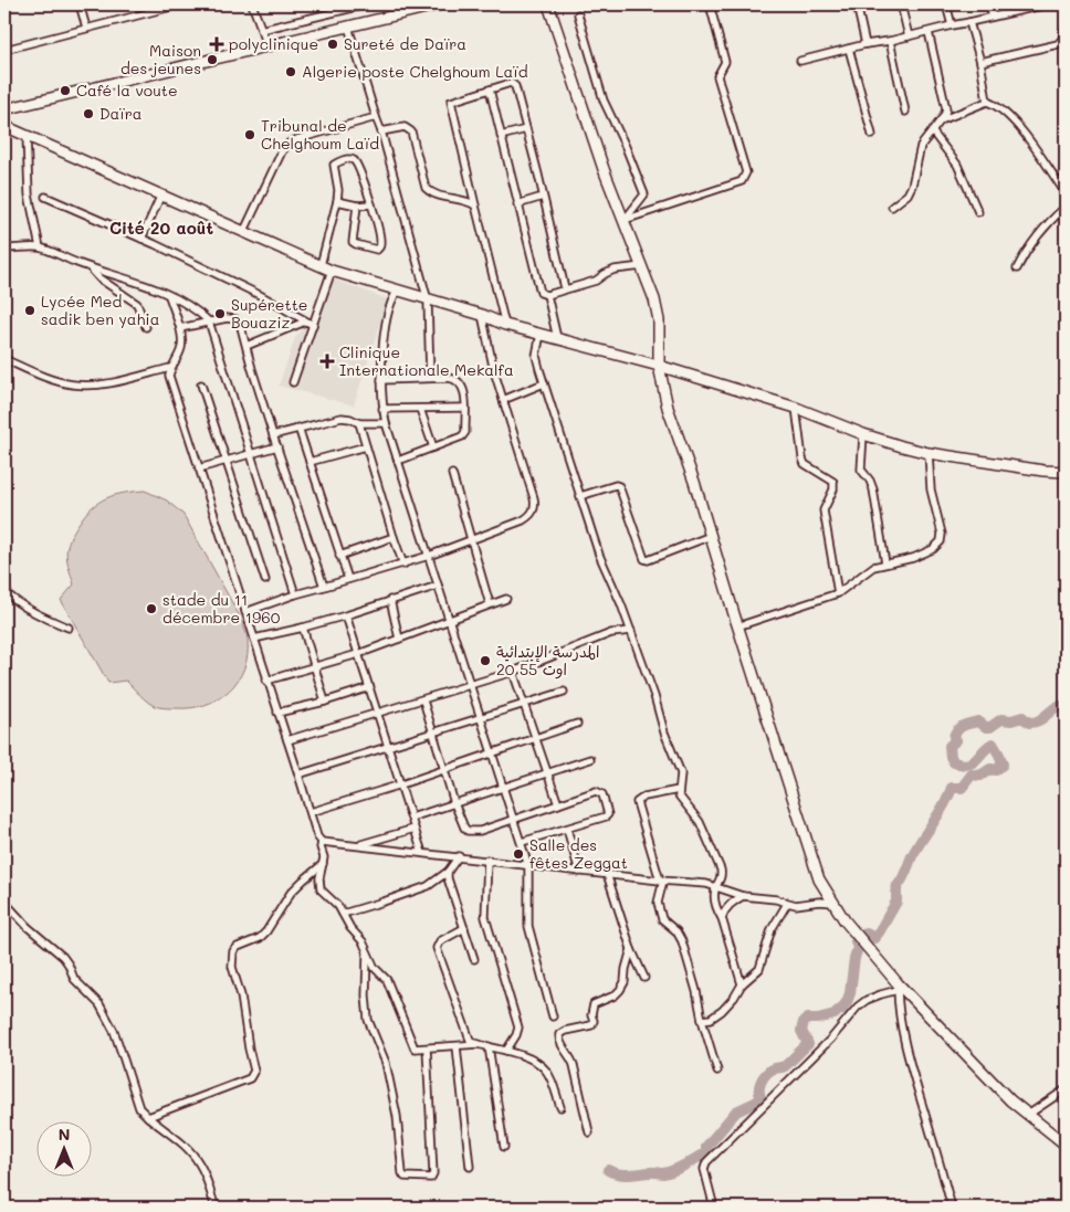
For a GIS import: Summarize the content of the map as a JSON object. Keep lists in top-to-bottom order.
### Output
{
  "districts": ["Cité 20 août"],
  "places": {
    "health": ["polyclinique", "Clinique Internationale Mekalfa"],
    "other": [
      "Sureté de Daïra",
      "Maison des jeunes",
      "Algerie poste Chelghoum Laïd",
      "Café la voute",
      "Daïra",
      "Tribunal de Chelghoum Laïd",
      "Lycée Med sadik ben yahia",
      "Supérette Bouaziz",
      "stade du 11 décembre 1960",
      "المدرسة الإبتدائية 20 اوت 55",
      "Salle des fêtes Zeggat"
    ]
  },
  "north": "top"
}
